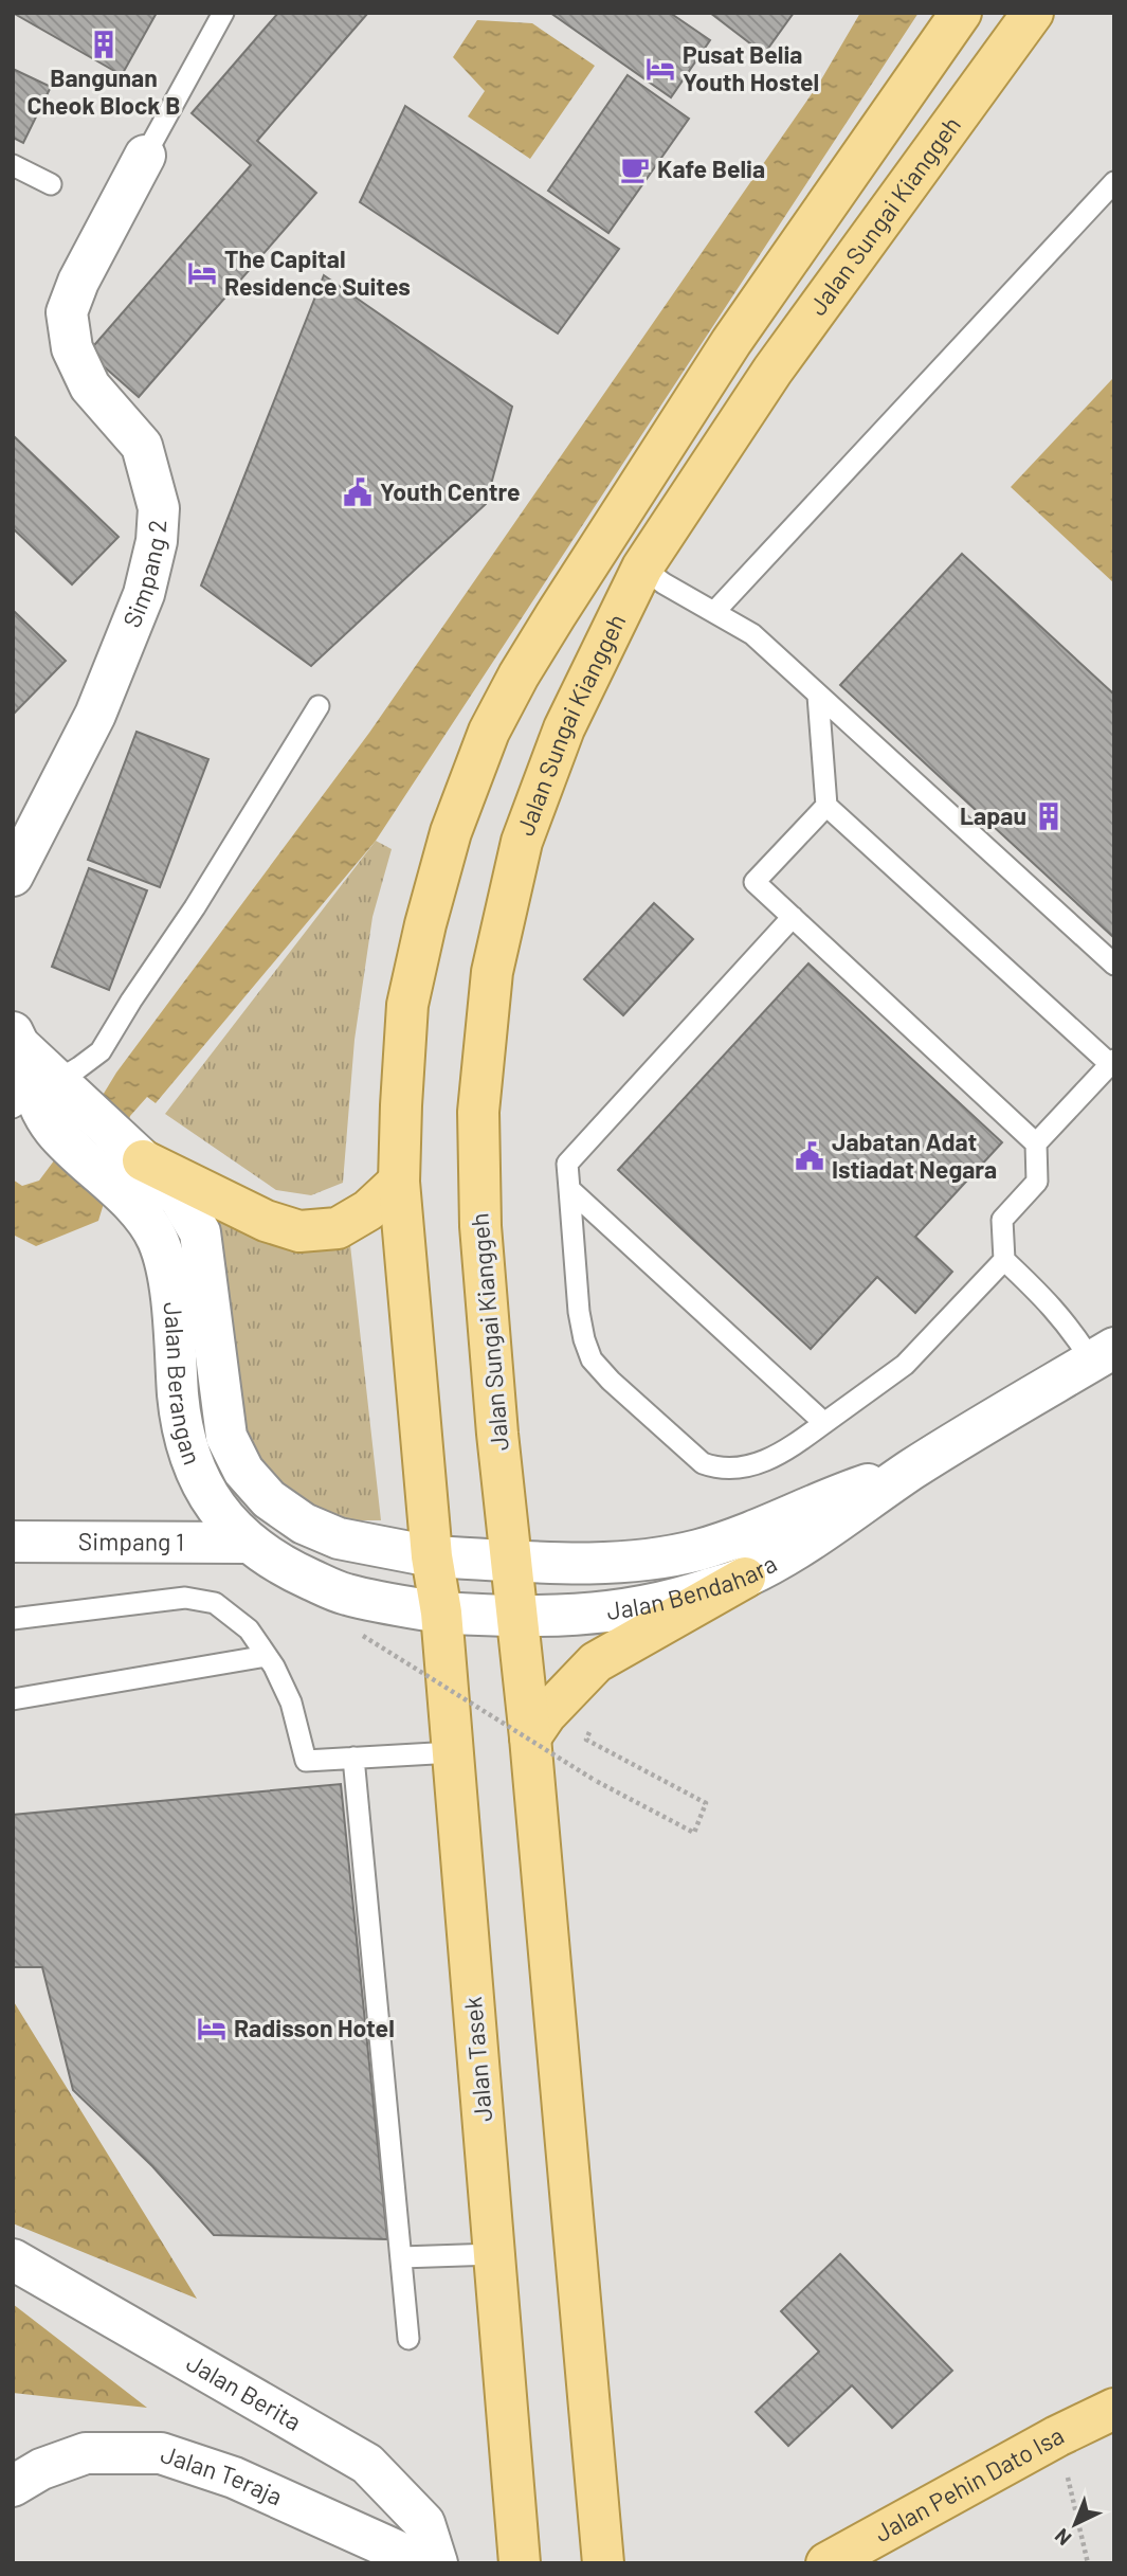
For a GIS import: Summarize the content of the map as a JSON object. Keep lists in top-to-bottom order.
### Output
{
  "streets": {
    "main road": ["Jalan Sungai Kianggeh", "Jalan Tasek", "Jalan Pehin Dato Isa"],
    "street": [
      "Simpang 2",
      "Jalan Berangan",
      "Simpang 1",
      "Jalan Bendahara",
      "Jalan Berita",
      "Jalan Teraja"
    ]
  },
  "crossings": [
    ["Jalan Sungai Kianggeh", "Jalan Bendahara"],
    ["Jalan Berangan", "Simpang 1"],
    ["Jalan Berangan", "Jalan Bendahara"],
    ["Jalan Berangan", "Jalan Tasek"],
    ["Jalan Bendahara", "Jalan Tasek"]
  ],
  "places": {
    "building": ["Bangunan Cheok Block B", "Lapau"],
    "hotel": ["Pusat Belia Youth Hostel", "The Capital Residence Suites", "Radisson Hotel"],
    "cafe": ["Kafe Belia"],
    "public building": ["Youth Centre", "Jabatan Adat Istiadat Negara"]
  },
  "north": "bottom left"
}
